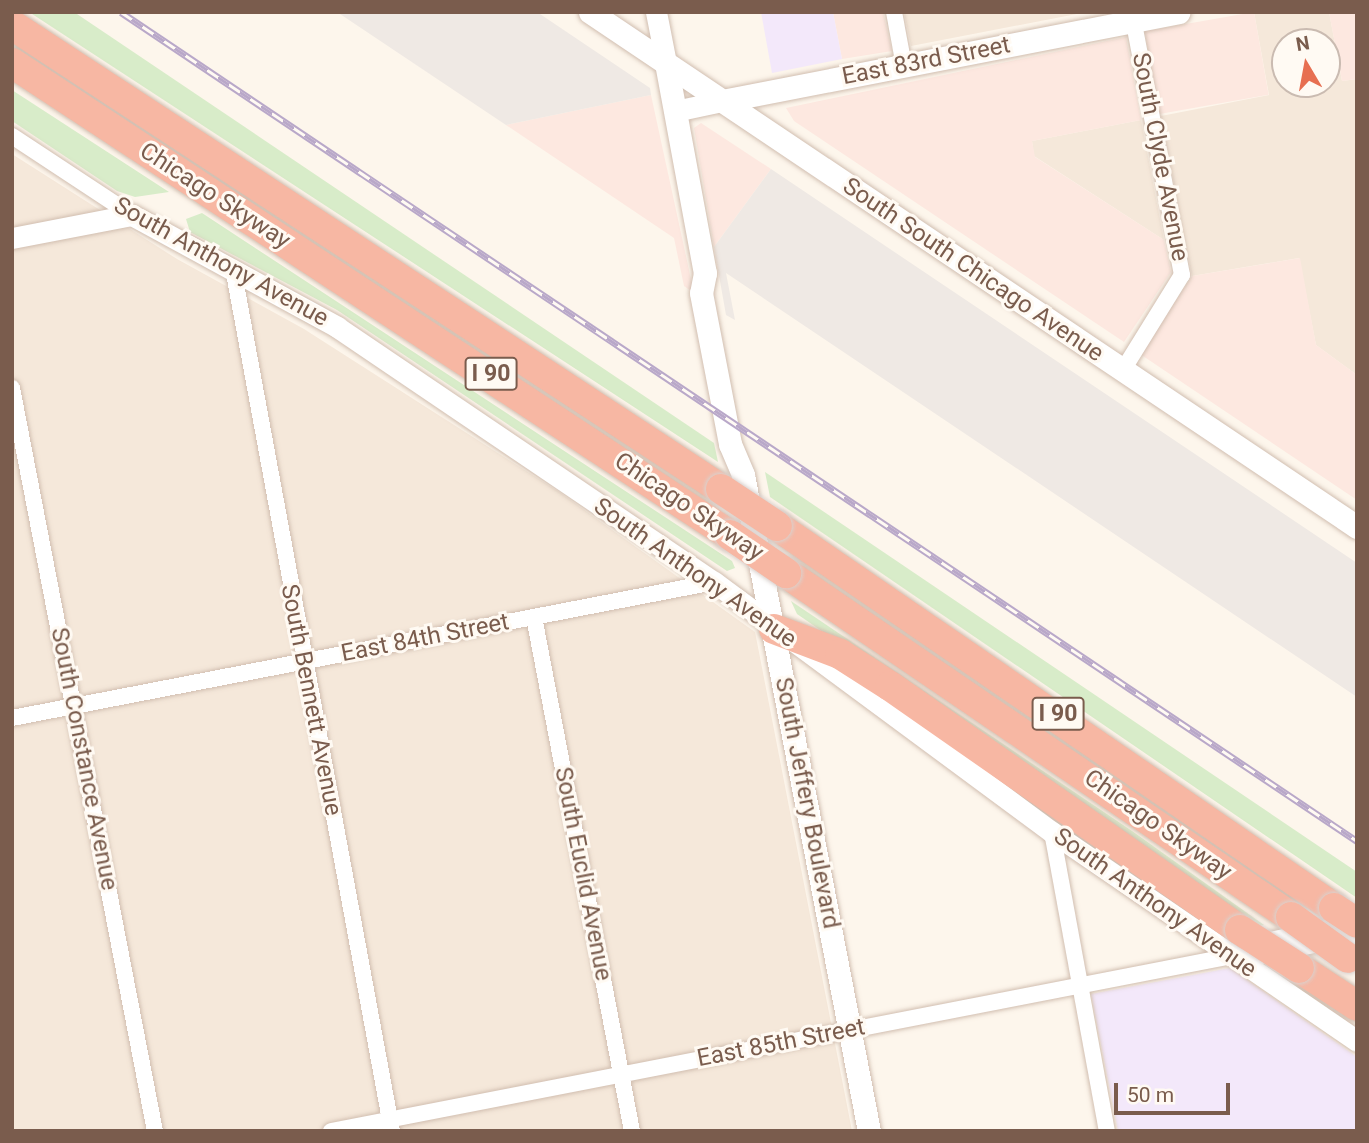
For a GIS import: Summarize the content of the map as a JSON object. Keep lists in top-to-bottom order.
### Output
{
  "streets": {
    "highway": ["Chicago Skyway", "I 90"],
    "main road": ["East 83rd Street", "South South Chicago Avenue", "South Jeffery Boulevard"],
    "street": [
      "South Clyde Avenue",
      "South Anthony Avenue",
      "East 84th Street",
      "South Bennett Avenue",
      "South Constance Avenue",
      "South Euclid Avenue",
      "East 85th Street"
    ]
  },
  "crossings": [
    ["East 83rd Street", "South Clyde Avenue"],
    ["East 83rd Street", "South South Chicago Avenue"],
    ["East 83rd Street", "South Jeffery Boulevard"],
    ["South Clyde Avenue", "South South Chicago Avenue"],
    ["Chicago Skyway", "South Jeffery Boulevard"],
    ["Chicago Skyway", "East 85th Street"],
    ["South Anthony Avenue", "East 84th Street"],
    ["South Anthony Avenue", "South Bennett Avenue"],
    ["South Anthony Avenue", "South Jeffery Boulevard"],
    ["South Anthony Avenue", "East 85th Street"],
    ["South South Chicago Avenue", "South Jeffery Boulevard"],
    ["East 84th Street", "South Bennett Avenue"],
    ["East 84th Street", "South Constance Avenue"],
    ["East 84th Street", "South Euclid Avenue"],
    ["South Bennett Avenue", "East 85th Street"],
    ["South Jeffery Boulevard", "East 85th Street"],
    ["South Euclid Avenue", "East 85th Street"]
  ],
  "scale_bar": "50 m",
  "north": "top"
}
